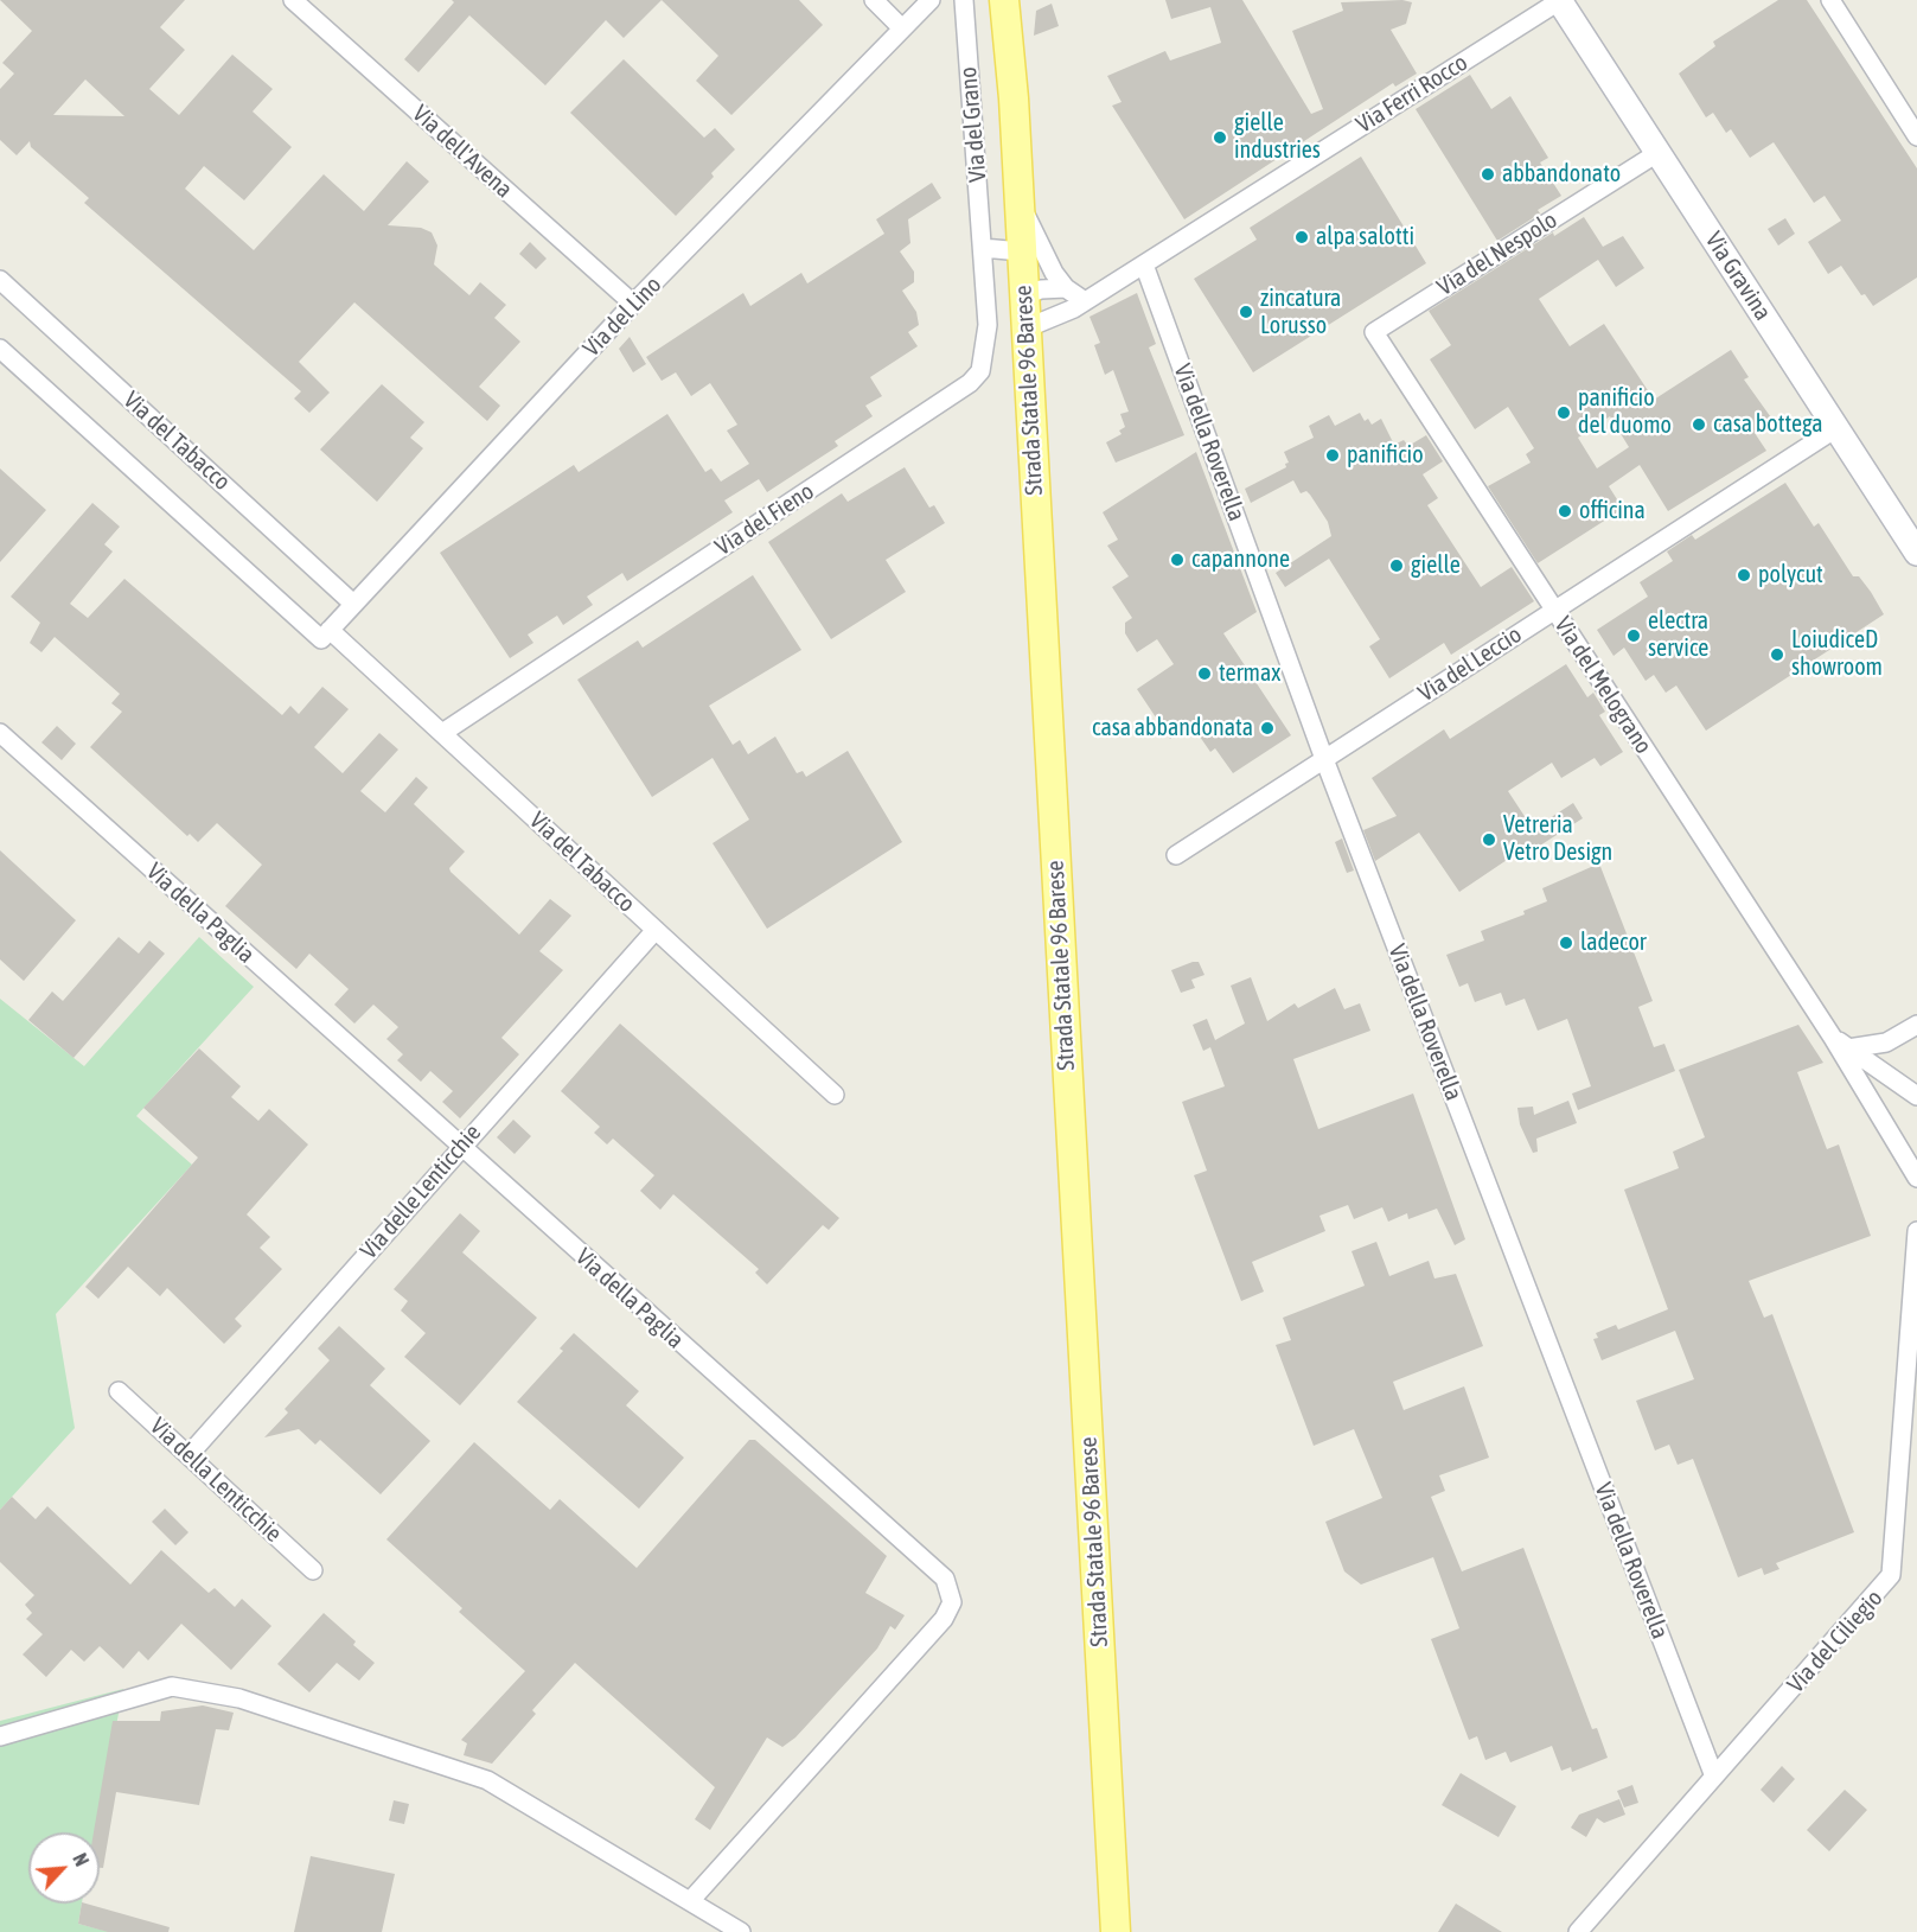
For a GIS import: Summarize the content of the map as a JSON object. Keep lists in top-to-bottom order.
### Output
{
  "streets": {
    "main road": ["Via Gravina", "Strada Statale 96 Barese"],
    "street": [
      "Via Ferri Rocco",
      "Via del Grano",
      "Via dell'Avena",
      "Via del Nespolo",
      "Via del Lino",
      "Via del Tabacco",
      "Via della Roverella",
      "Via del Fieno",
      "Via del Leccio",
      "Via del Melograno",
      "Via della Paglia",
      "Via delle Lenticchie",
      "Via della Lenticchie",
      "Via del Ciliegio"
    ]
  },
  "crossings": [
    ["Via Ferri Rocco", "Via Gravina"],
    ["Via Ferri Rocco", "Strada Statale 96 Barese"],
    ["Via Ferri Rocco", "Via della Roverella"],
    ["Via del Grano", "Via del Fieno"],
    ["Via dell'Avena", "Via del Lino"],
    ["Via del Nespolo", "Via Gravina"],
    ["Via del Nespolo", "Via del Melograno"],
    ["Via Gravina", "Via del Leccio"],
    ["Via del Lino", "Via del Tabacco"],
    ["Via del Tabacco", "Via del Fieno"],
    ["Via del Tabacco", "Via delle Lenticchie"],
    ["Via della Roverella", "Via del Leccio"],
    ["Via della Roverella", "Via del Ciliegio"],
    ["Via del Leccio", "Via del Melograno"],
    ["Via della Paglia", "Via delle Lenticchie"],
    ["Via delle Lenticchie", "Via della Lenticchie"]
  ],
  "places": [
    "gielle industries",
    "abbandonato",
    "alpa salotti",
    "zincatura Lorusso",
    "panificio del duomo",
    "casa bottega",
    "panificio",
    "officina",
    "capannone",
    "gielle",
    "polycut",
    "electra service",
    "LoiudiceD showroom",
    "termax",
    "casa abbandonata",
    "Vetreria Vetro Design",
    "ladecor"
  ],
  "north": "top right"
}
